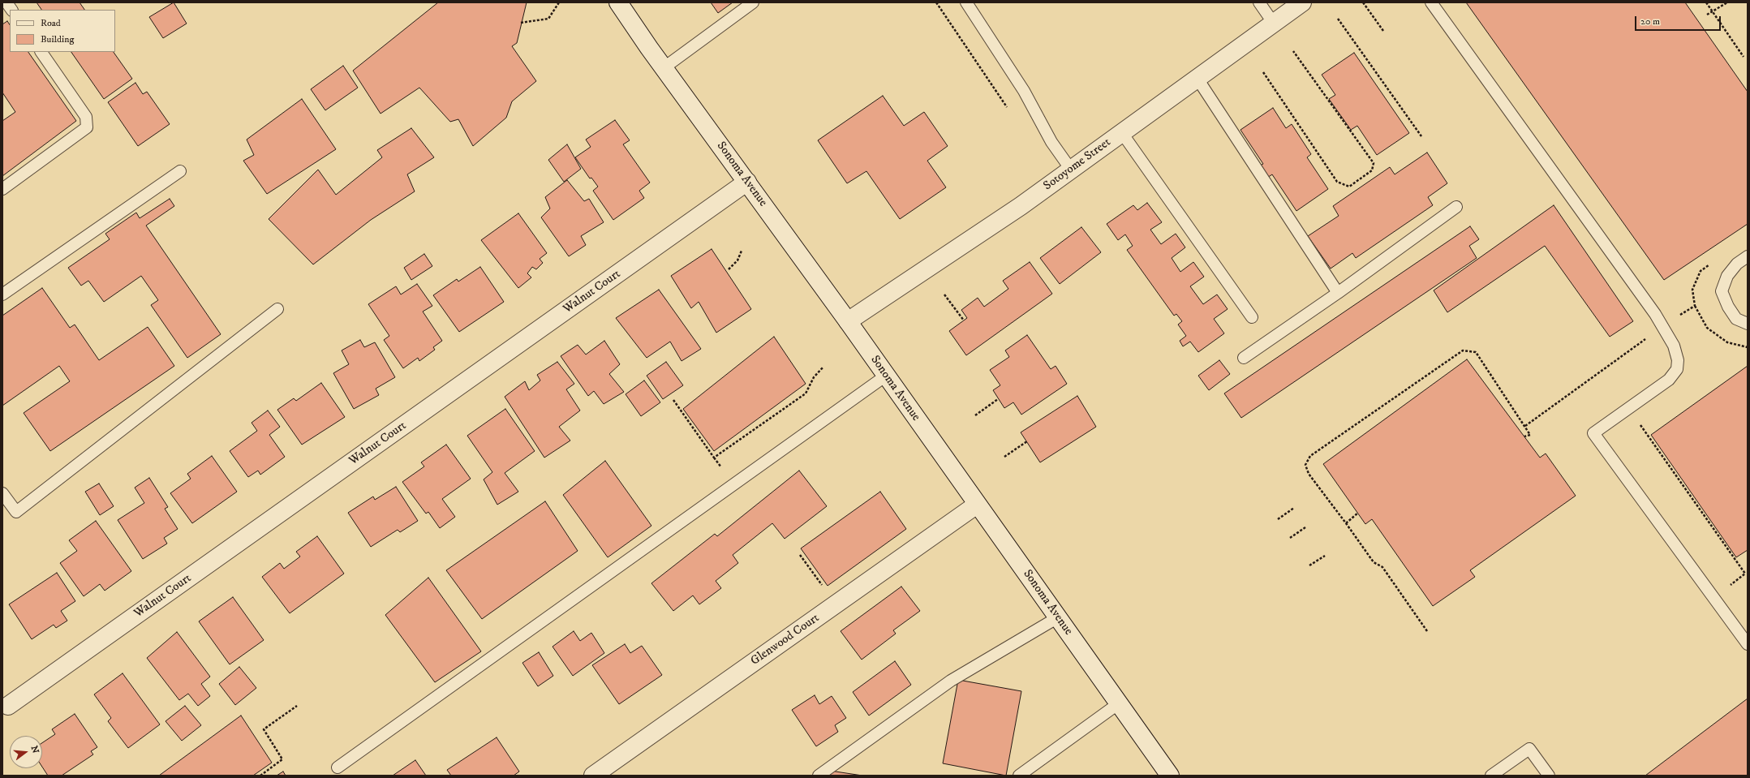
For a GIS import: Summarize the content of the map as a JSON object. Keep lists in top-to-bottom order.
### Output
{
  "streets": {
    "street": [
      "Sotoyome Street",
      "Sonoma Avenue",
      "Walnut Court",
      "Glenwood Court"
    ]
  },
  "crossings": [
    ["Sotoyome Street", "Sonoma Avenue"],
    ["Sonoma Avenue", "Walnut Court"],
    ["Sonoma Avenue", "Glenwood Court"]
  ],
  "legend": ["Road", "Building"],
  "scale_bar": "20 m",
  "north": "right"
}
